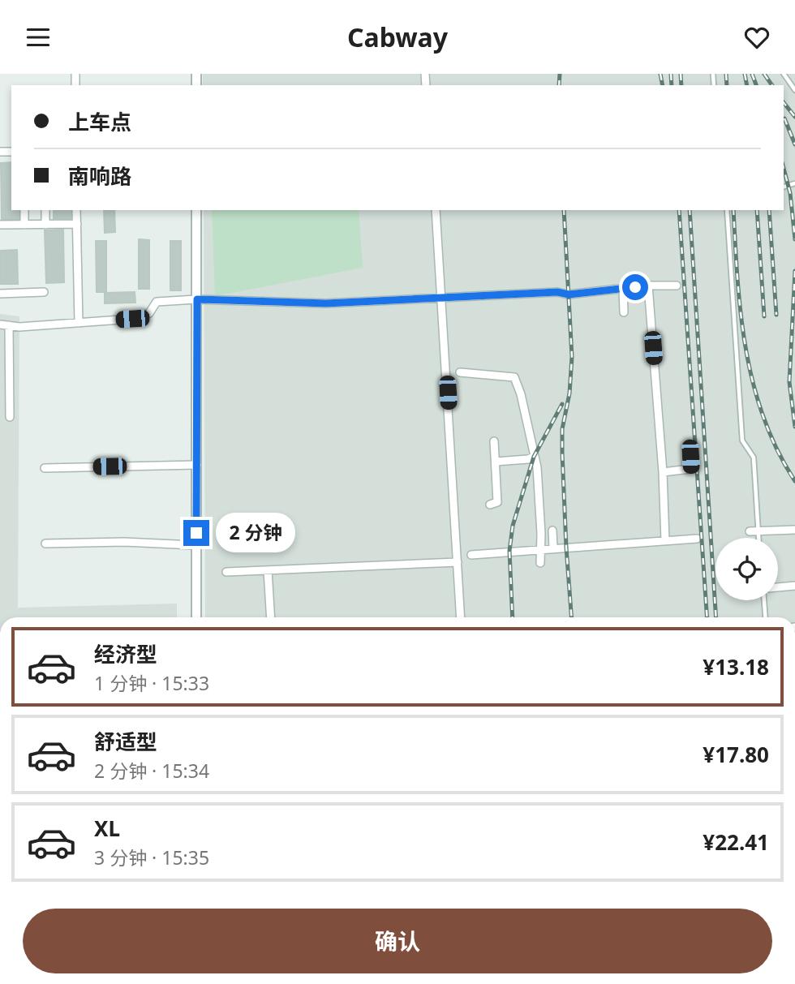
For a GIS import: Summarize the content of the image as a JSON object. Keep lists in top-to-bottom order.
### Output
{
  "page": {
    "header": "Cabway",
    "banner": ["上车点", "南响路"],
    "bubble": "2 分钟",
    "list": [
      {
        "name": "经济型",
        "note": "1 分钟 · 15:33",
        "value": "¥13.18"
      },
      {
        "name": "舒适型",
        "note": "2 分钟 · 15:34",
        "value": "¥17.80"
      },
      {
        "name": "XL",
        "note": "3 分钟 · 15:35",
        "value": "¥22.41"
      }
    ],
    "buttons": "确认"
  }
}
